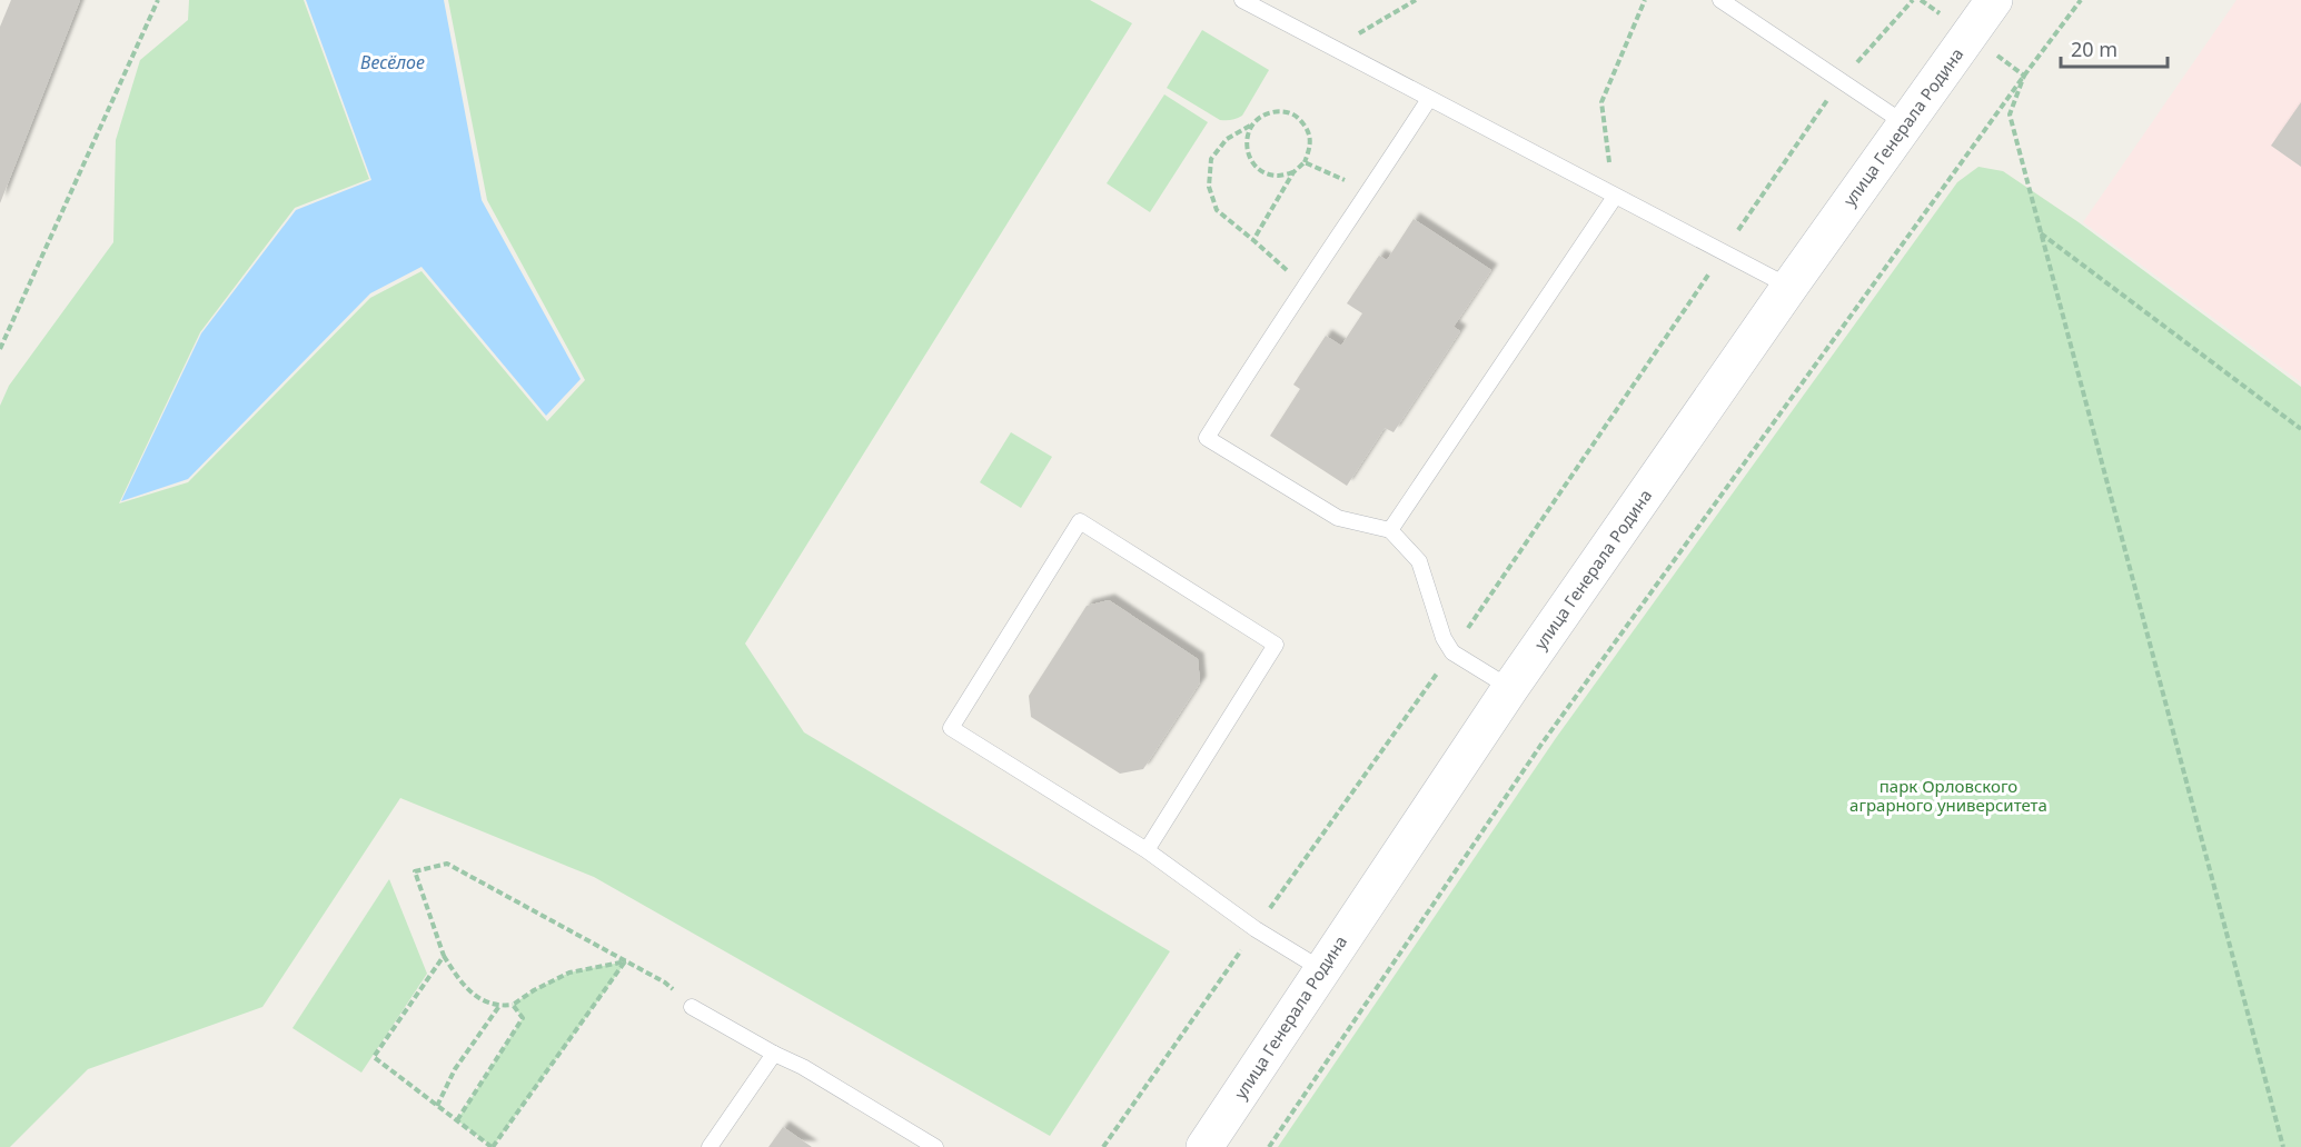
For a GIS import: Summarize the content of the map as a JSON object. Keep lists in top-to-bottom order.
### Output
{
  "streets": {
    "main road": ["улица Генерала Родина"]
  },
  "water": ["Весёлое"],
  "parks": ["парк Орловского аграрного университета"],
  "scale_bar": "20 m"
}
